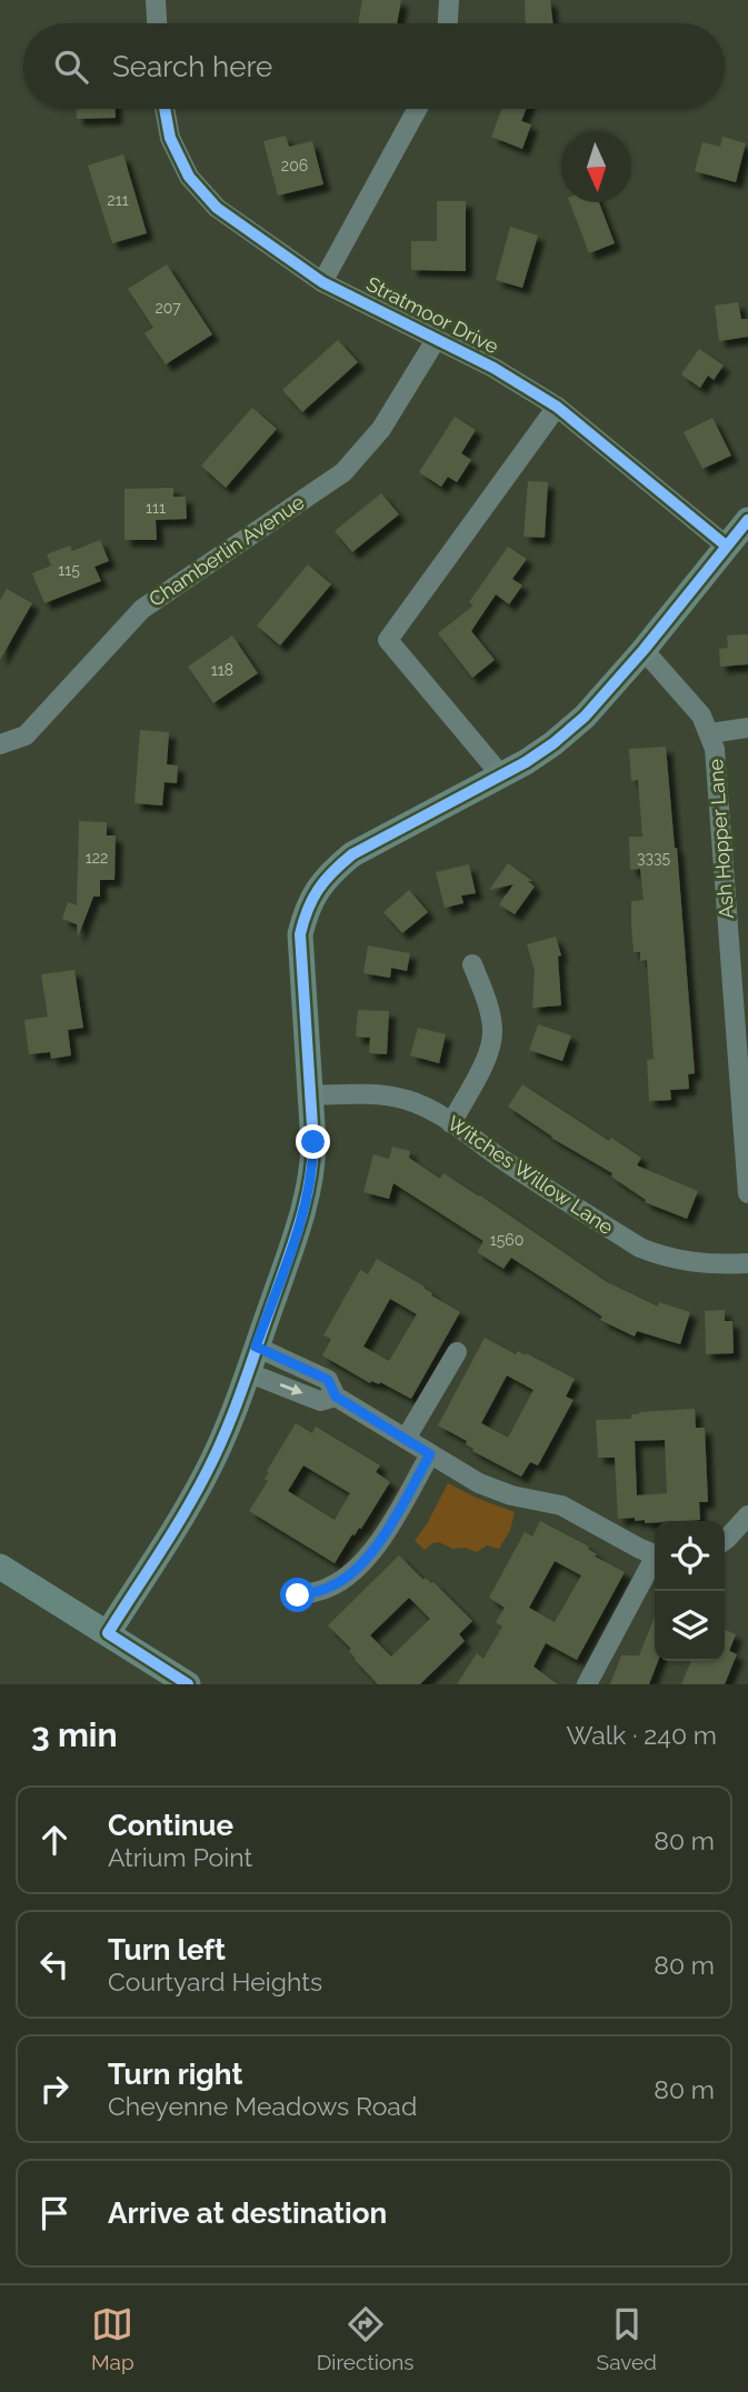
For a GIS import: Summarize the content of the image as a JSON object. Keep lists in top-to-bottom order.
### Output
{
  "streets": {
    "street": [
      "Stratmoor Drive",
      "Chamberlin Avenue",
      "Ash Hopper Lane",
      "Witches Willow Lane"
    ]
  },
  "crossings": [
    ["Stratmoor Drive", "Chamberlin Avenue"]
  ],
  "house_numbers": [
    "206",
    "211",
    "207",
    "111",
    "115",
    "118",
    "122",
    "3335",
    "1560"
  ],
  "north": "bottom",
  "page": {
    "search": "Search here",
    "heading": ["3 min", "Walk · 240 m"],
    "list": [
      ["Continue", "Atrium Point", "80 m"],
      ["Turn left", "Courtyard Heights", "80 m"],
      ["Turn right", "Cheyenne Meadows Road", "80 m"],
      "Arrive at destination"
    ],
    "nav": ["Map", "Directions", "Saved"]
  }
}
